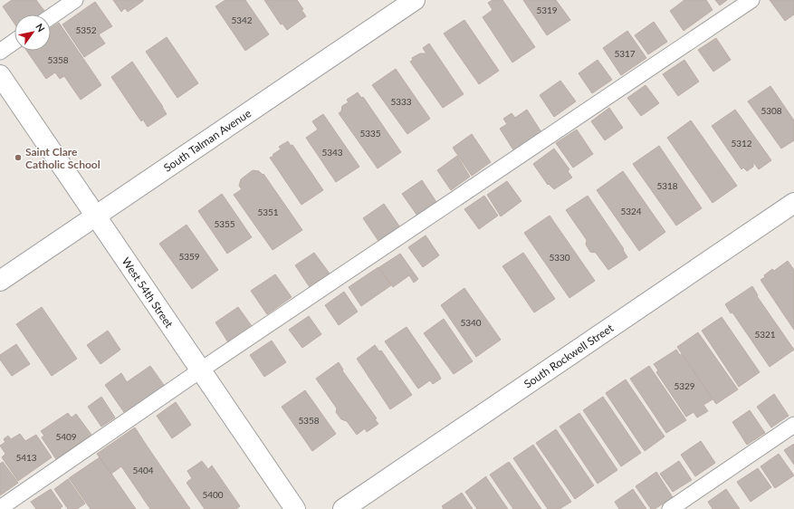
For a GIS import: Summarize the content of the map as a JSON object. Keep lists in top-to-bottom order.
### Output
{
  "streets": {
    "street": ["South Talman Avenue", "West 54th Street", "South Rockwell Street"]
  },
  "crossings": [
    ["South Talman Avenue", "West 54th Street"]
  ],
  "places": ["Saint Clare Catholic School"],
  "house_numbers": [
    "5319",
    "5342",
    "5352",
    "5317",
    "5358",
    "5333",
    "5308",
    "5335",
    "5312",
    "5343",
    "5318",
    "5324",
    "5351",
    "5355",
    "5359",
    "5330",
    "5340",
    "5321",
    "5329",
    "5358",
    "5409",
    "5413",
    "5404",
    "5400"
  ],
  "north": "top right"
}
